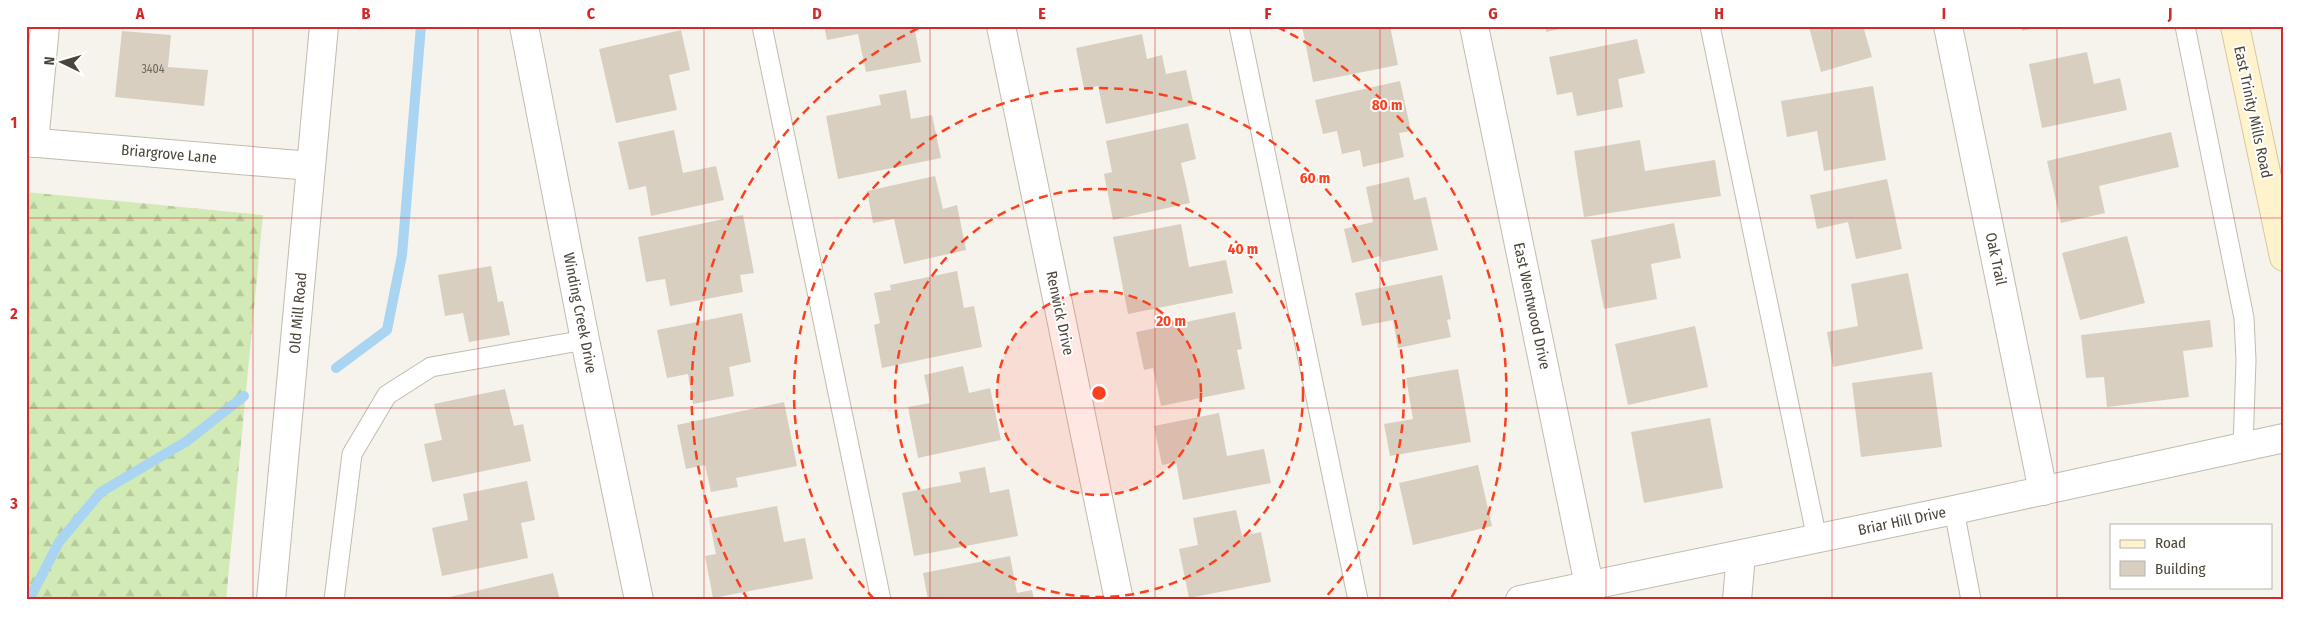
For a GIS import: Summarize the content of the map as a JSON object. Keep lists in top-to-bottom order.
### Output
{
  "streets": {
    "main road": ["East Trinity Mills Road"],
    "street": [
      "Briargrove Lane",
      "Oak Trail",
      "East Wentwood Drive",
      "Old Mill Road",
      "Winding Creek Drive",
      "Renwick Drive",
      "Briar Hill Drive"
    ]
  },
  "crossings": [
    ["Briargrove Lane", "Old Mill Road"],
    ["Oak Trail", "Briar Hill Drive"],
    ["East Wentwood Drive", "Briar Hill Drive"]
  ],
  "house_numbers": ["3404"],
  "legend": ["Road", "Building"],
  "north": "left",
  "grid": {
    "columns": [
      "A",
      "B",
      "C",
      "D",
      "E",
      "F",
      "G",
      "H",
      "I",
      "J"
    ],
    "rows": ["1", "2", "3"]
  },
  "rings": [
    "80 m",
    "60 m",
    "40 m",
    "20 m"
  ]
}
